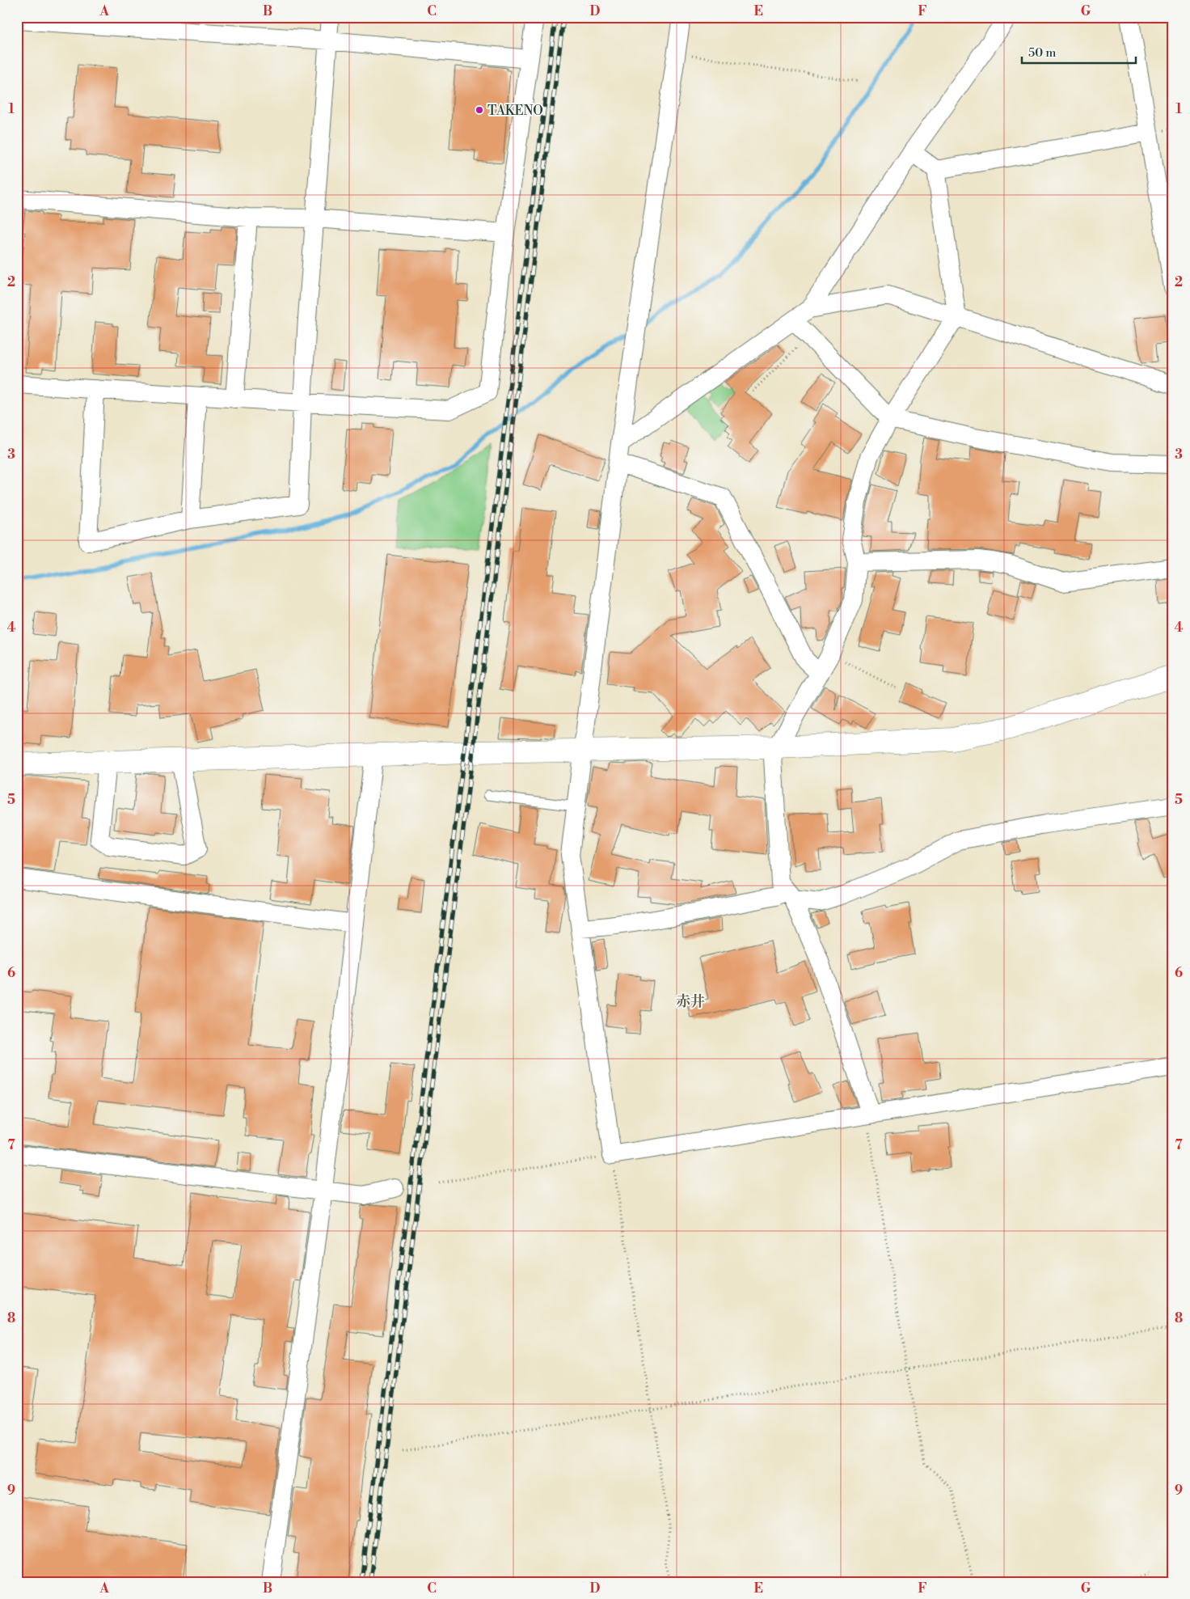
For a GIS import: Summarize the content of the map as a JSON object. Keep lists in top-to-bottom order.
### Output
{
  "districts": ["赤井"],
  "places": ["TAKENO"],
  "scale_bar": "50 m",
  "grid": {
    "columns": [
      "A",
      "B",
      "C",
      "D",
      "E",
      "F",
      "G"
    ],
    "rows": [
      "1",
      "2",
      "3",
      "4",
      "5",
      "6",
      "7",
      "8",
      "9"
    ]
  }
}
